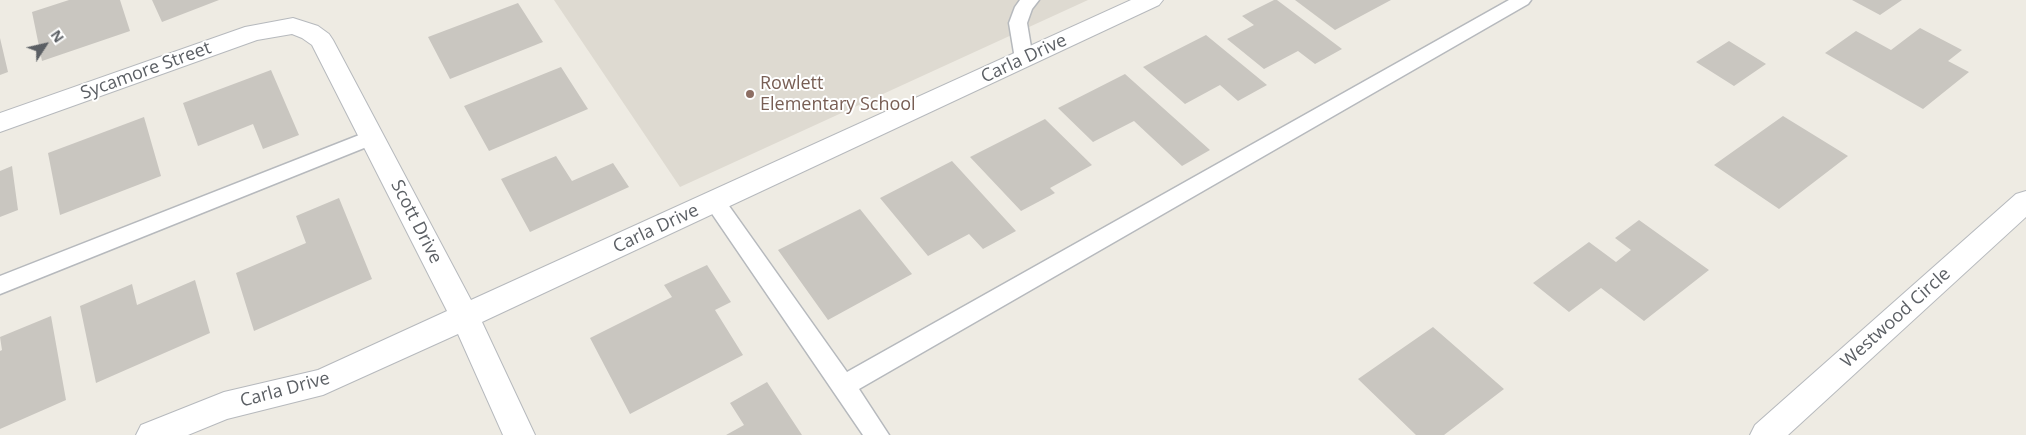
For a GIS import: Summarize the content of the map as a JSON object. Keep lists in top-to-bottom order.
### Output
{
  "streets": {
    "street": [
      "Carla Drive",
      "Sycamore Street",
      "Scott Drive",
      "Westwood Circle"
    ]
  },
  "crossings": [
    ["Carla Drive", "Scott Drive"],
    ["Sycamore Street", "Scott Drive"]
  ],
  "places": ["Rowlett Elementary School"],
  "north": "top right"
}
